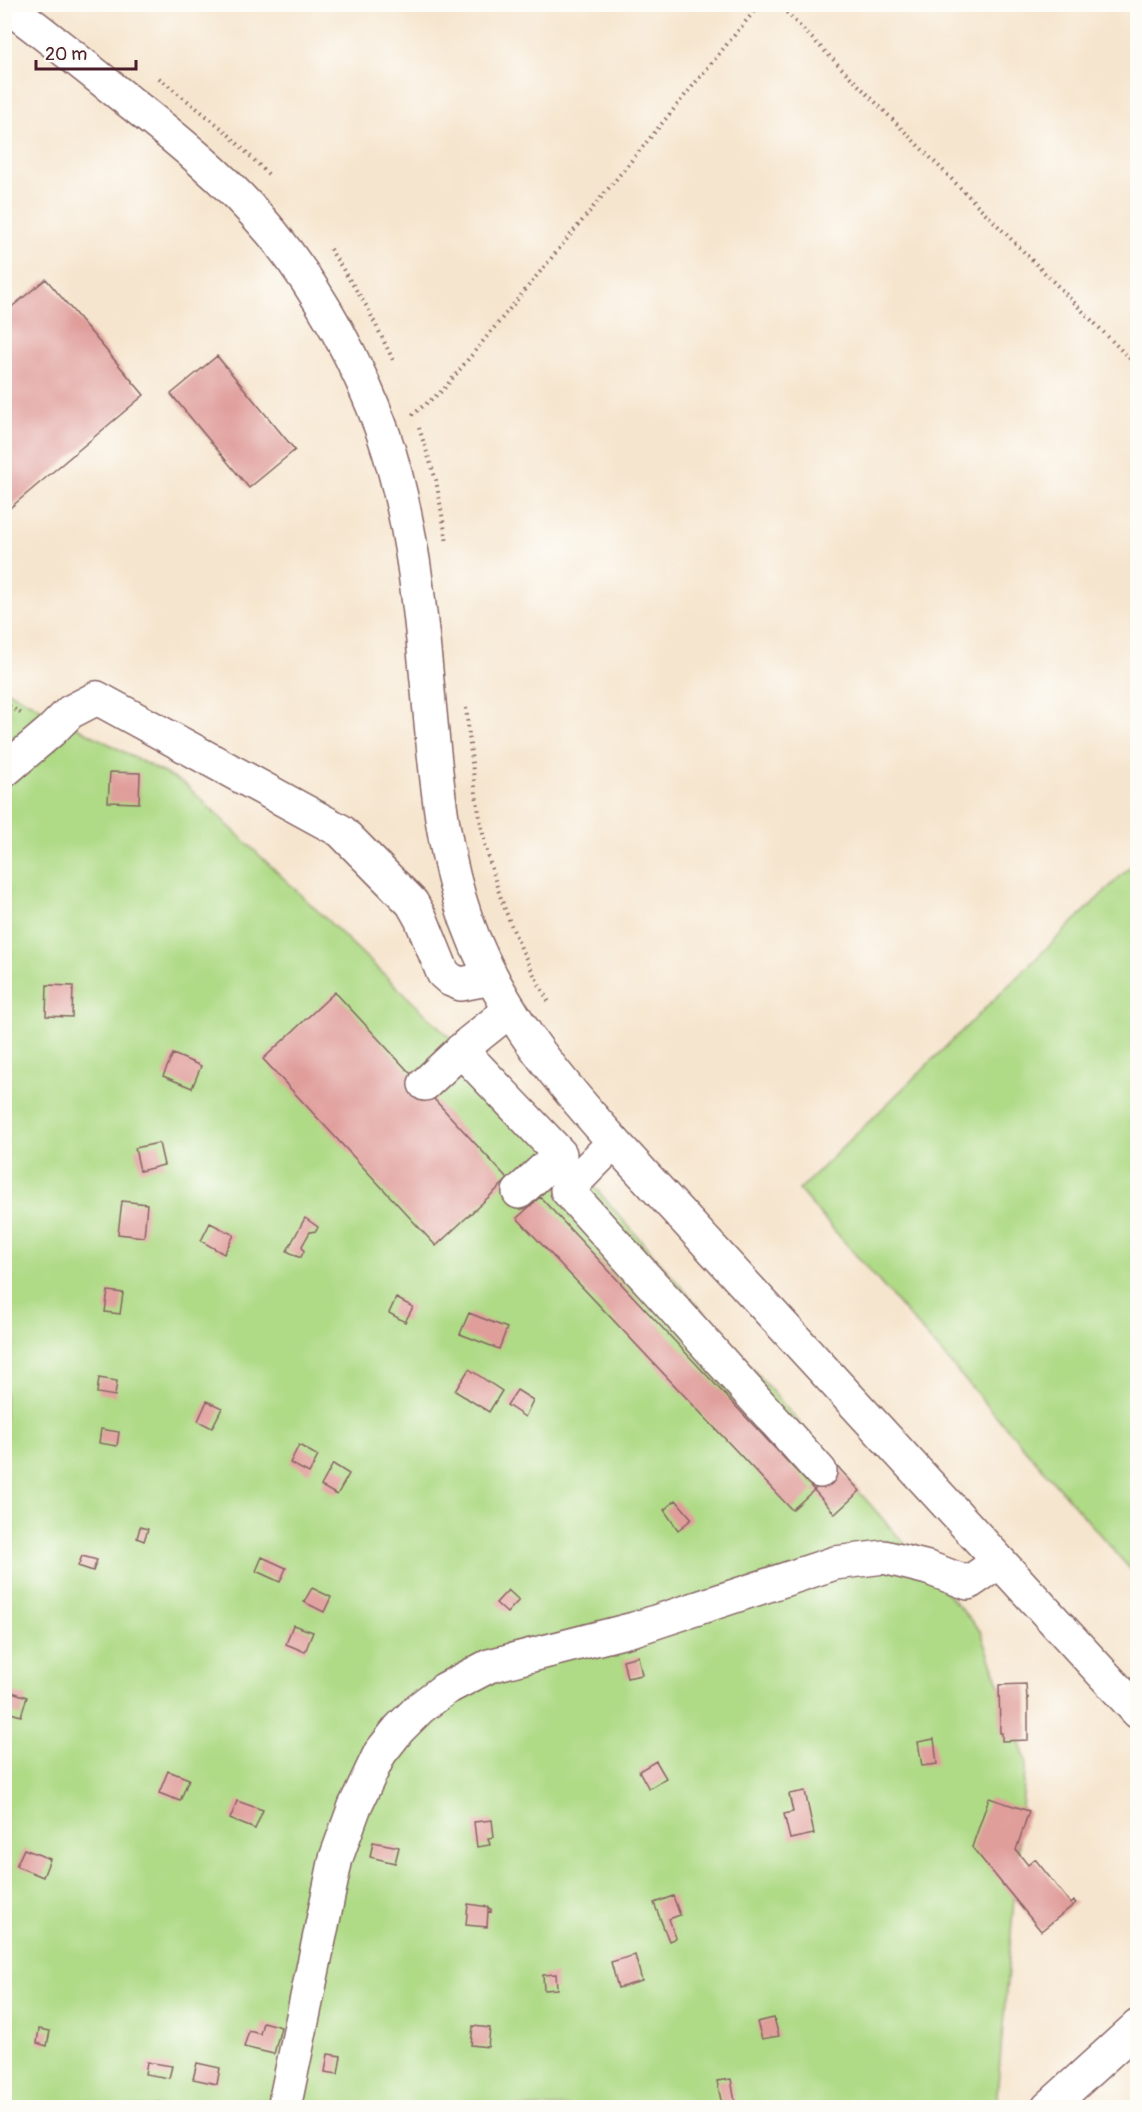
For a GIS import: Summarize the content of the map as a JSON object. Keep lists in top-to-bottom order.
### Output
{
  "scale_bar": "20 m"
}
